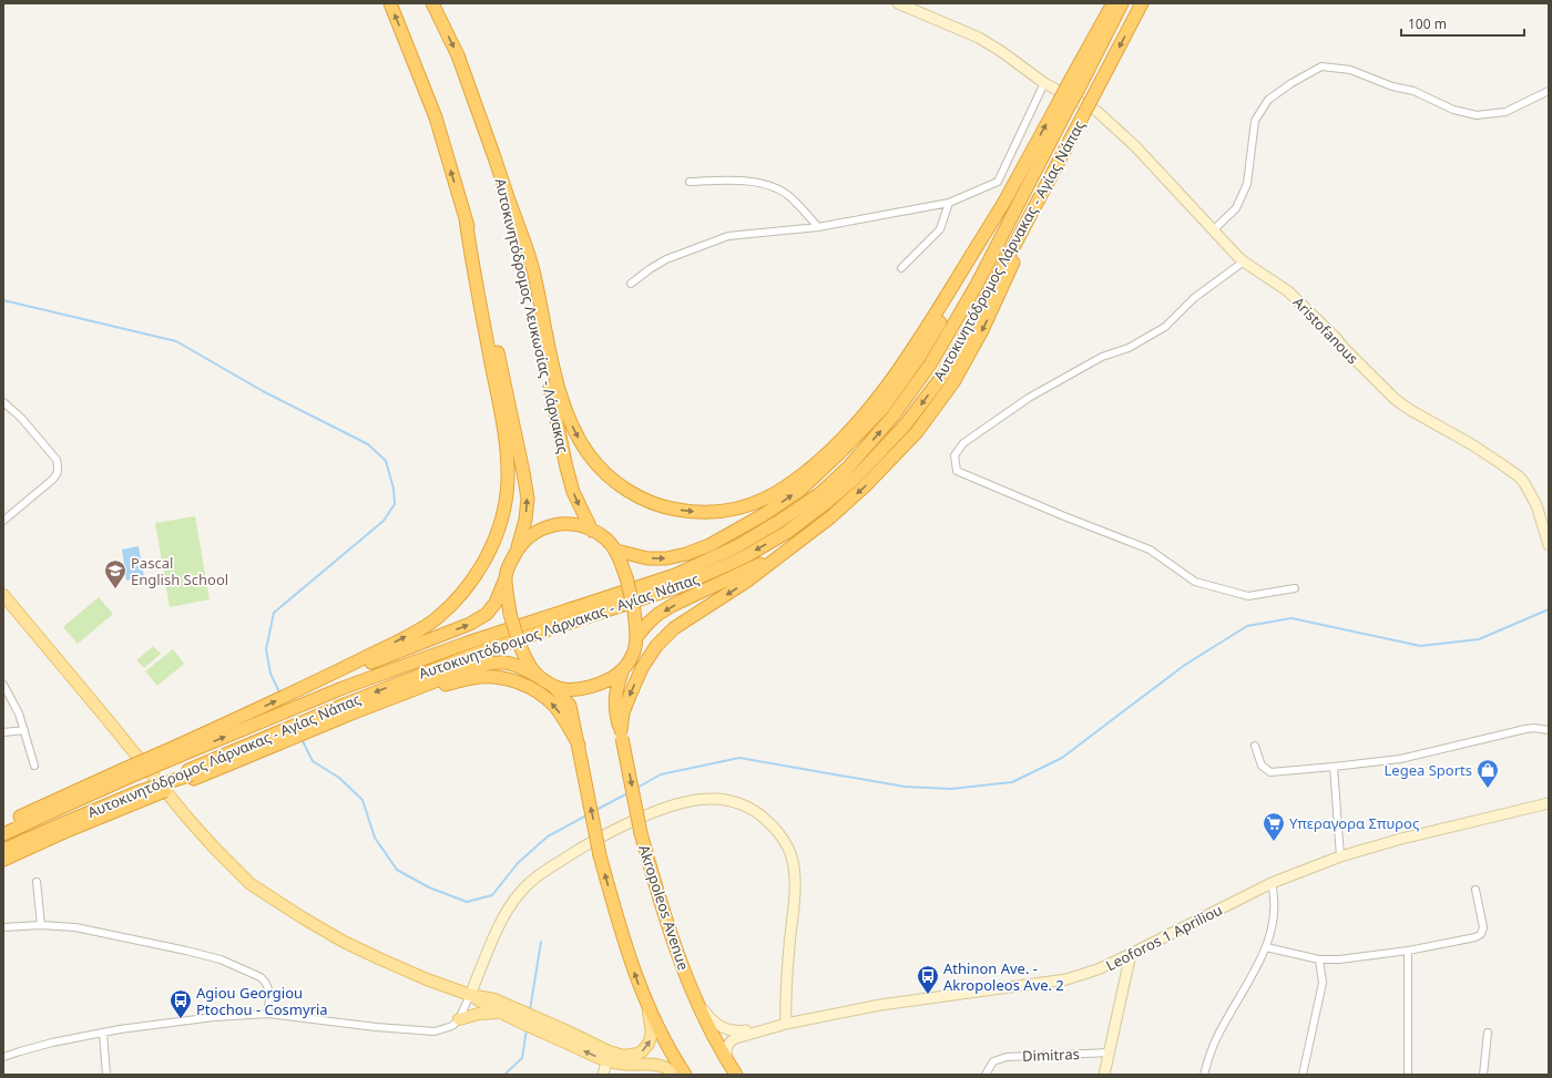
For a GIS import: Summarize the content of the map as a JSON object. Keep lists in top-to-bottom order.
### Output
{
  "streets": {
    "highway": ["Αυτοκινητόδρομος Λάρνακας - Αγίας Νάπας", "Αυτοκινητόδρομος Λευκωσίας - Λάρνακας", "Akropoleos Avenue"],
    "main road": ["Aristofanous", "Leoforos 1 Apriliou"],
    "street": ["Dimitras"]
  },
  "crossings": [
    ["Αυτοκινητόδρομος Λευκωσίας - Λάρνακας", "Akropoleos Avenue"],
    ["Akropoleos Avenue", "Leoforos 1 Apriliou"]
  ],
  "places": {
    "school or university": ["Pascal English School"],
    "shop": ["Legea Sports"],
    "supermarket": ["Υπεραγορα Σπυρος"],
    "bus stop": ["Athinon Ave. - Akropoleos Ave. 2", "Agiou Georgiou Ptochou - Cosmyria"]
  },
  "scale_bar": "100 m"
}
